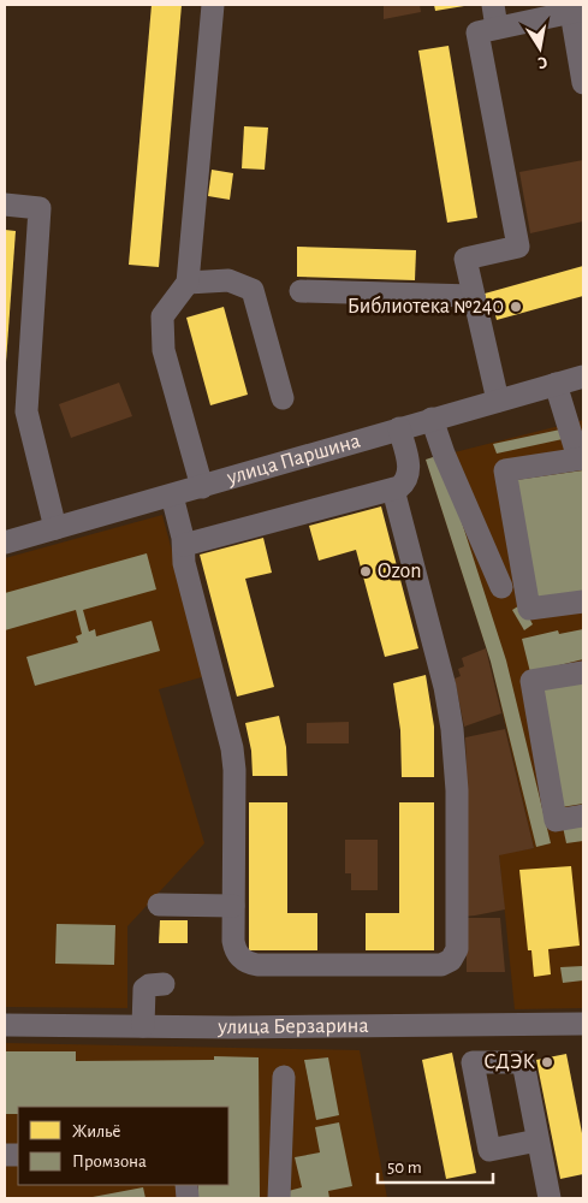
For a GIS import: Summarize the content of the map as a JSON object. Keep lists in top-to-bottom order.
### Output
{
  "streets": {
    "street": ["улица Паршина", "улица Берзарина"]
  },
  "places": ["Библиотека №240", "Ozon", "СДЭК"],
  "legend": ["Жильё", "Промзона"],
  "scale_bar": "50 m",
  "north": "bottom"
}
